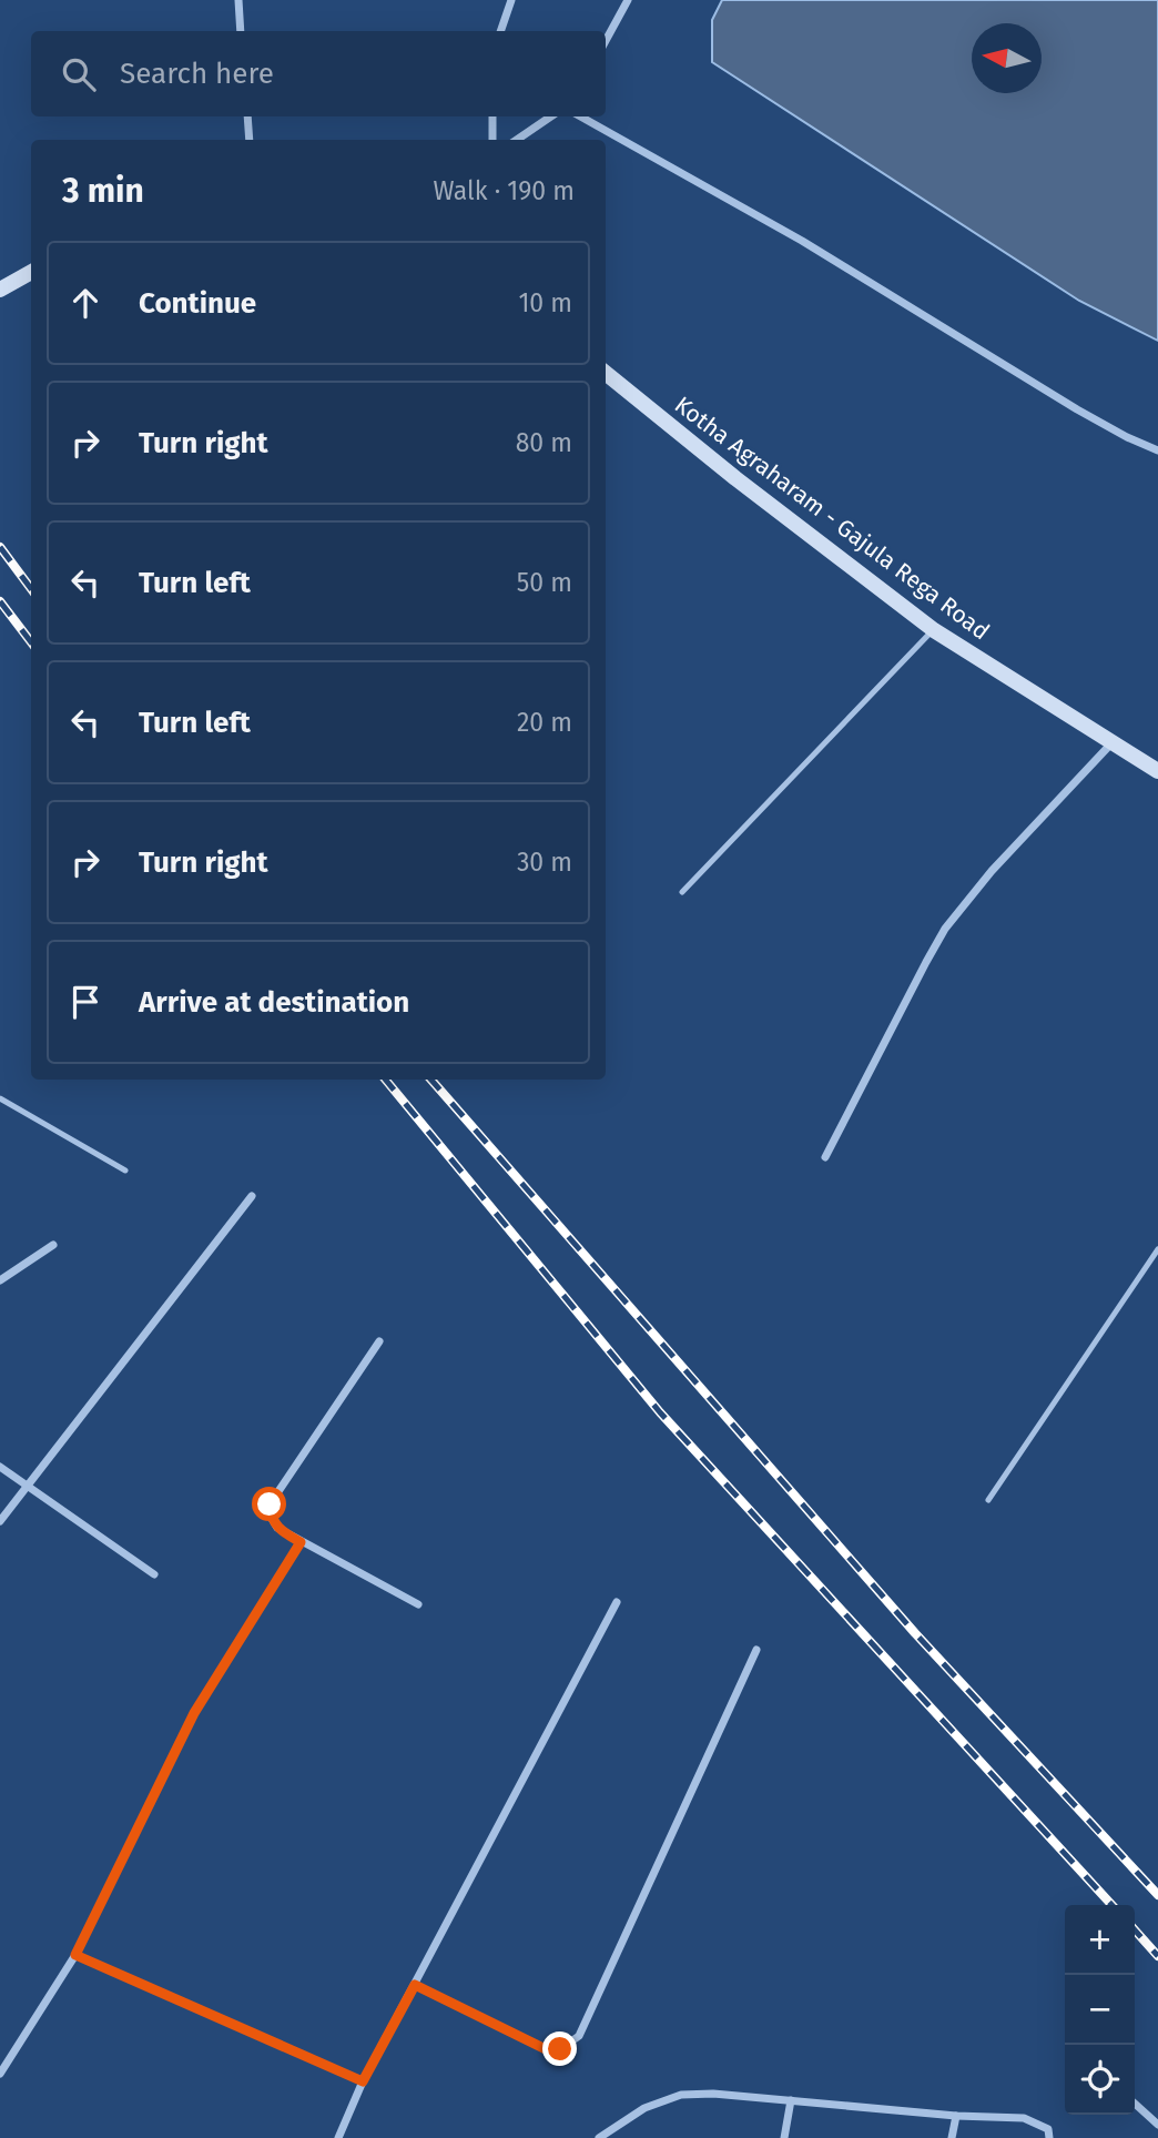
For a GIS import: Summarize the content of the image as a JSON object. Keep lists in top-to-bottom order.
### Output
{
  "streets": {
    "main road": ["Kotha Agraharam - Gajula Rega Road"]
  },
  "north": "left",
  "page": {
    "search": "Search here",
    "heading": ["3 min", "Walk · 190 m"],
    "list": [
      ["Continue", "10 m"],
      ["Turn right", "80 m"],
      ["Turn left", "50 m"],
      ["Turn left", "20 m"],
      ["Turn right", "30 m"],
      "Arrive at destination"
    ],
    "map_buttons": ["+", "−"]
  }
}
